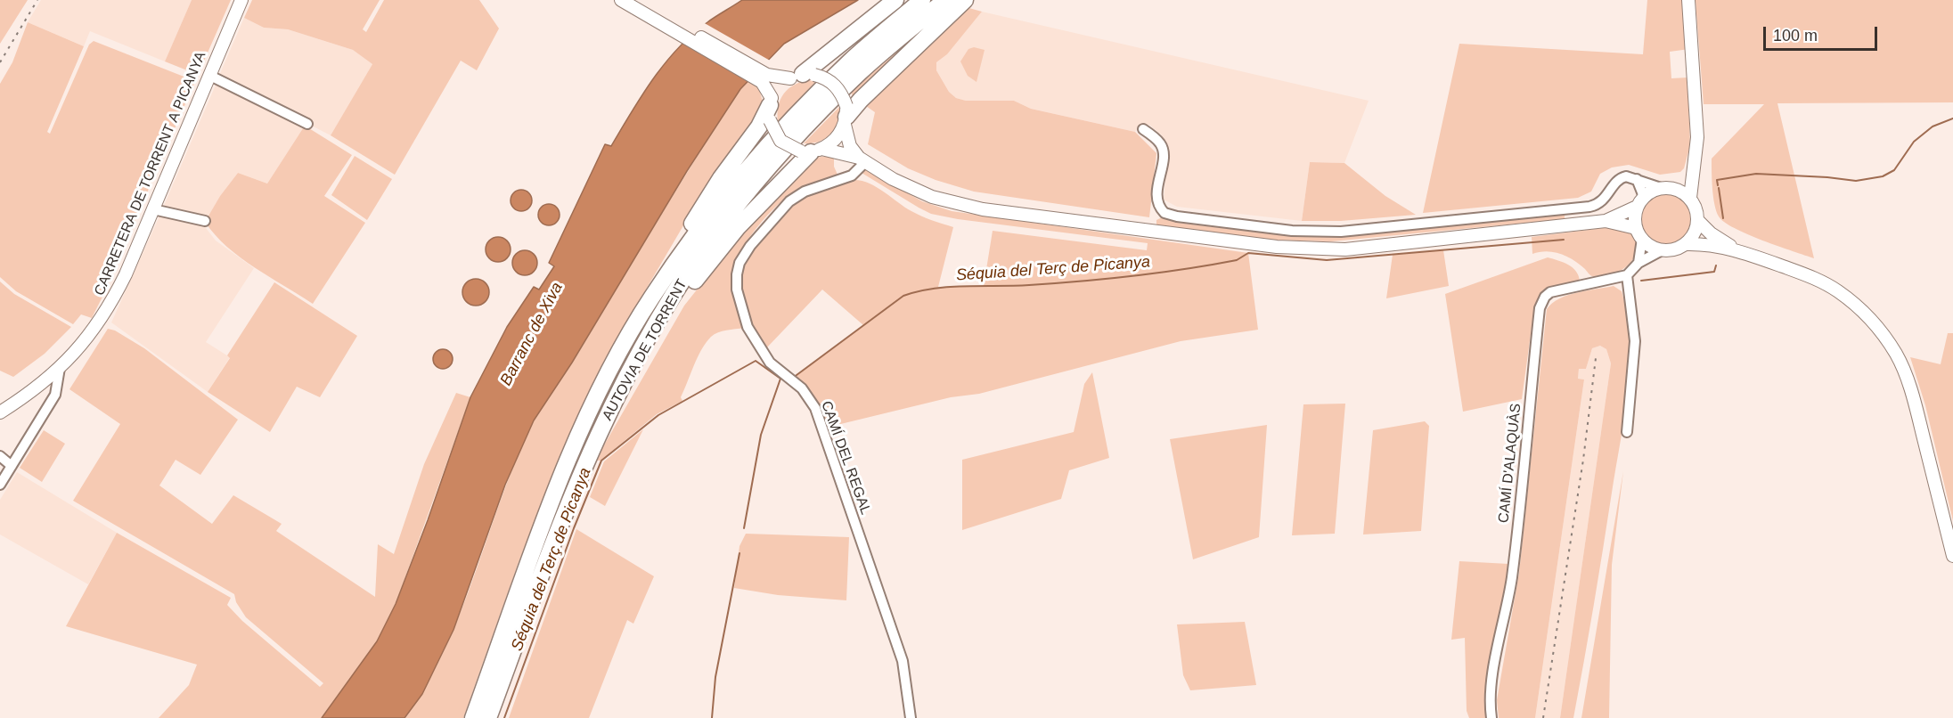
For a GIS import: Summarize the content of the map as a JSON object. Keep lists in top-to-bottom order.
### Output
{
  "streets": {
    "highway": ["AUTOVIA DE TORRENT"],
    "main road": ["CARRETERA DE TORRENT A PICANYA"],
    "street": ["CAMÍ DEL REGAL", "CAMÍ D'ALAQUÀS"]
  },
  "water": ["Séquia del Terç de Picanya", "Barranc de Xiva"],
  "scale_bar": "100 m"
}
